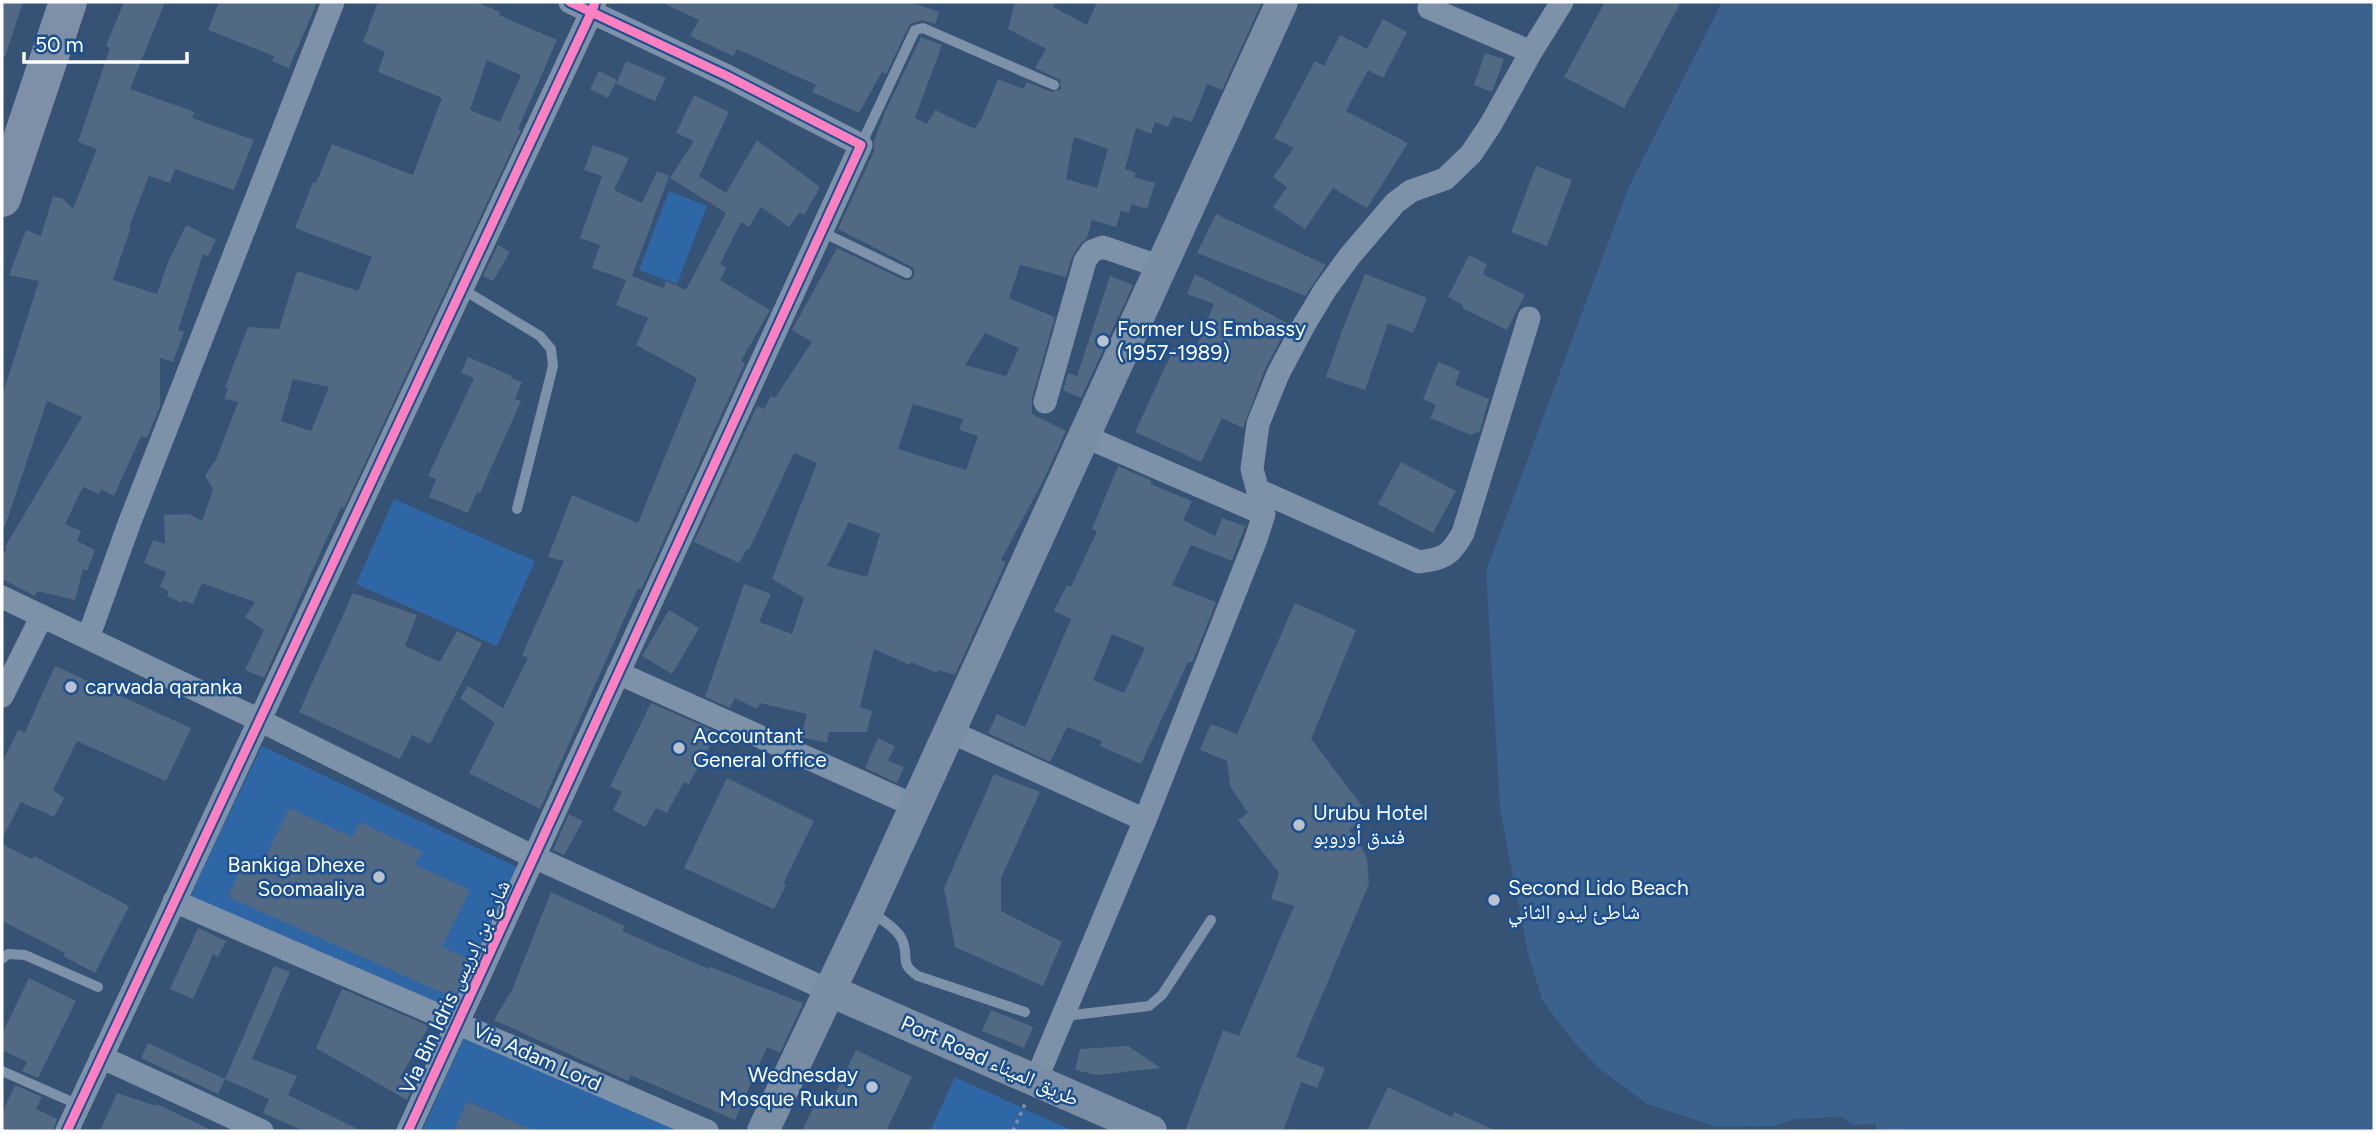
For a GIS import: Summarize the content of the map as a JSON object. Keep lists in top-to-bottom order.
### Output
{
  "streets": {
    "main road": ["Port Road طريق الميناء"],
    "street": ["Via Bin Idris شارع بن إدريس", "Via Adam Lord"]
  },
  "crossings": [
    ["Via Bin Idris شارع بن إدريس", "Via Adam Lord"]
  ],
  "places": [
    "Former US Embassy (1957-1989)",
    "carwada qaranka",
    "Accountant General office",
    "Urubu Hotel فندق أوروبو",
    "Bankiga Dhexe Soomaaliya",
    "Second Lido Beach شاطئ ليدو الثاني",
    "Wednesday Mosque Rukun"
  ],
  "scale_bar": "50 m"
}
